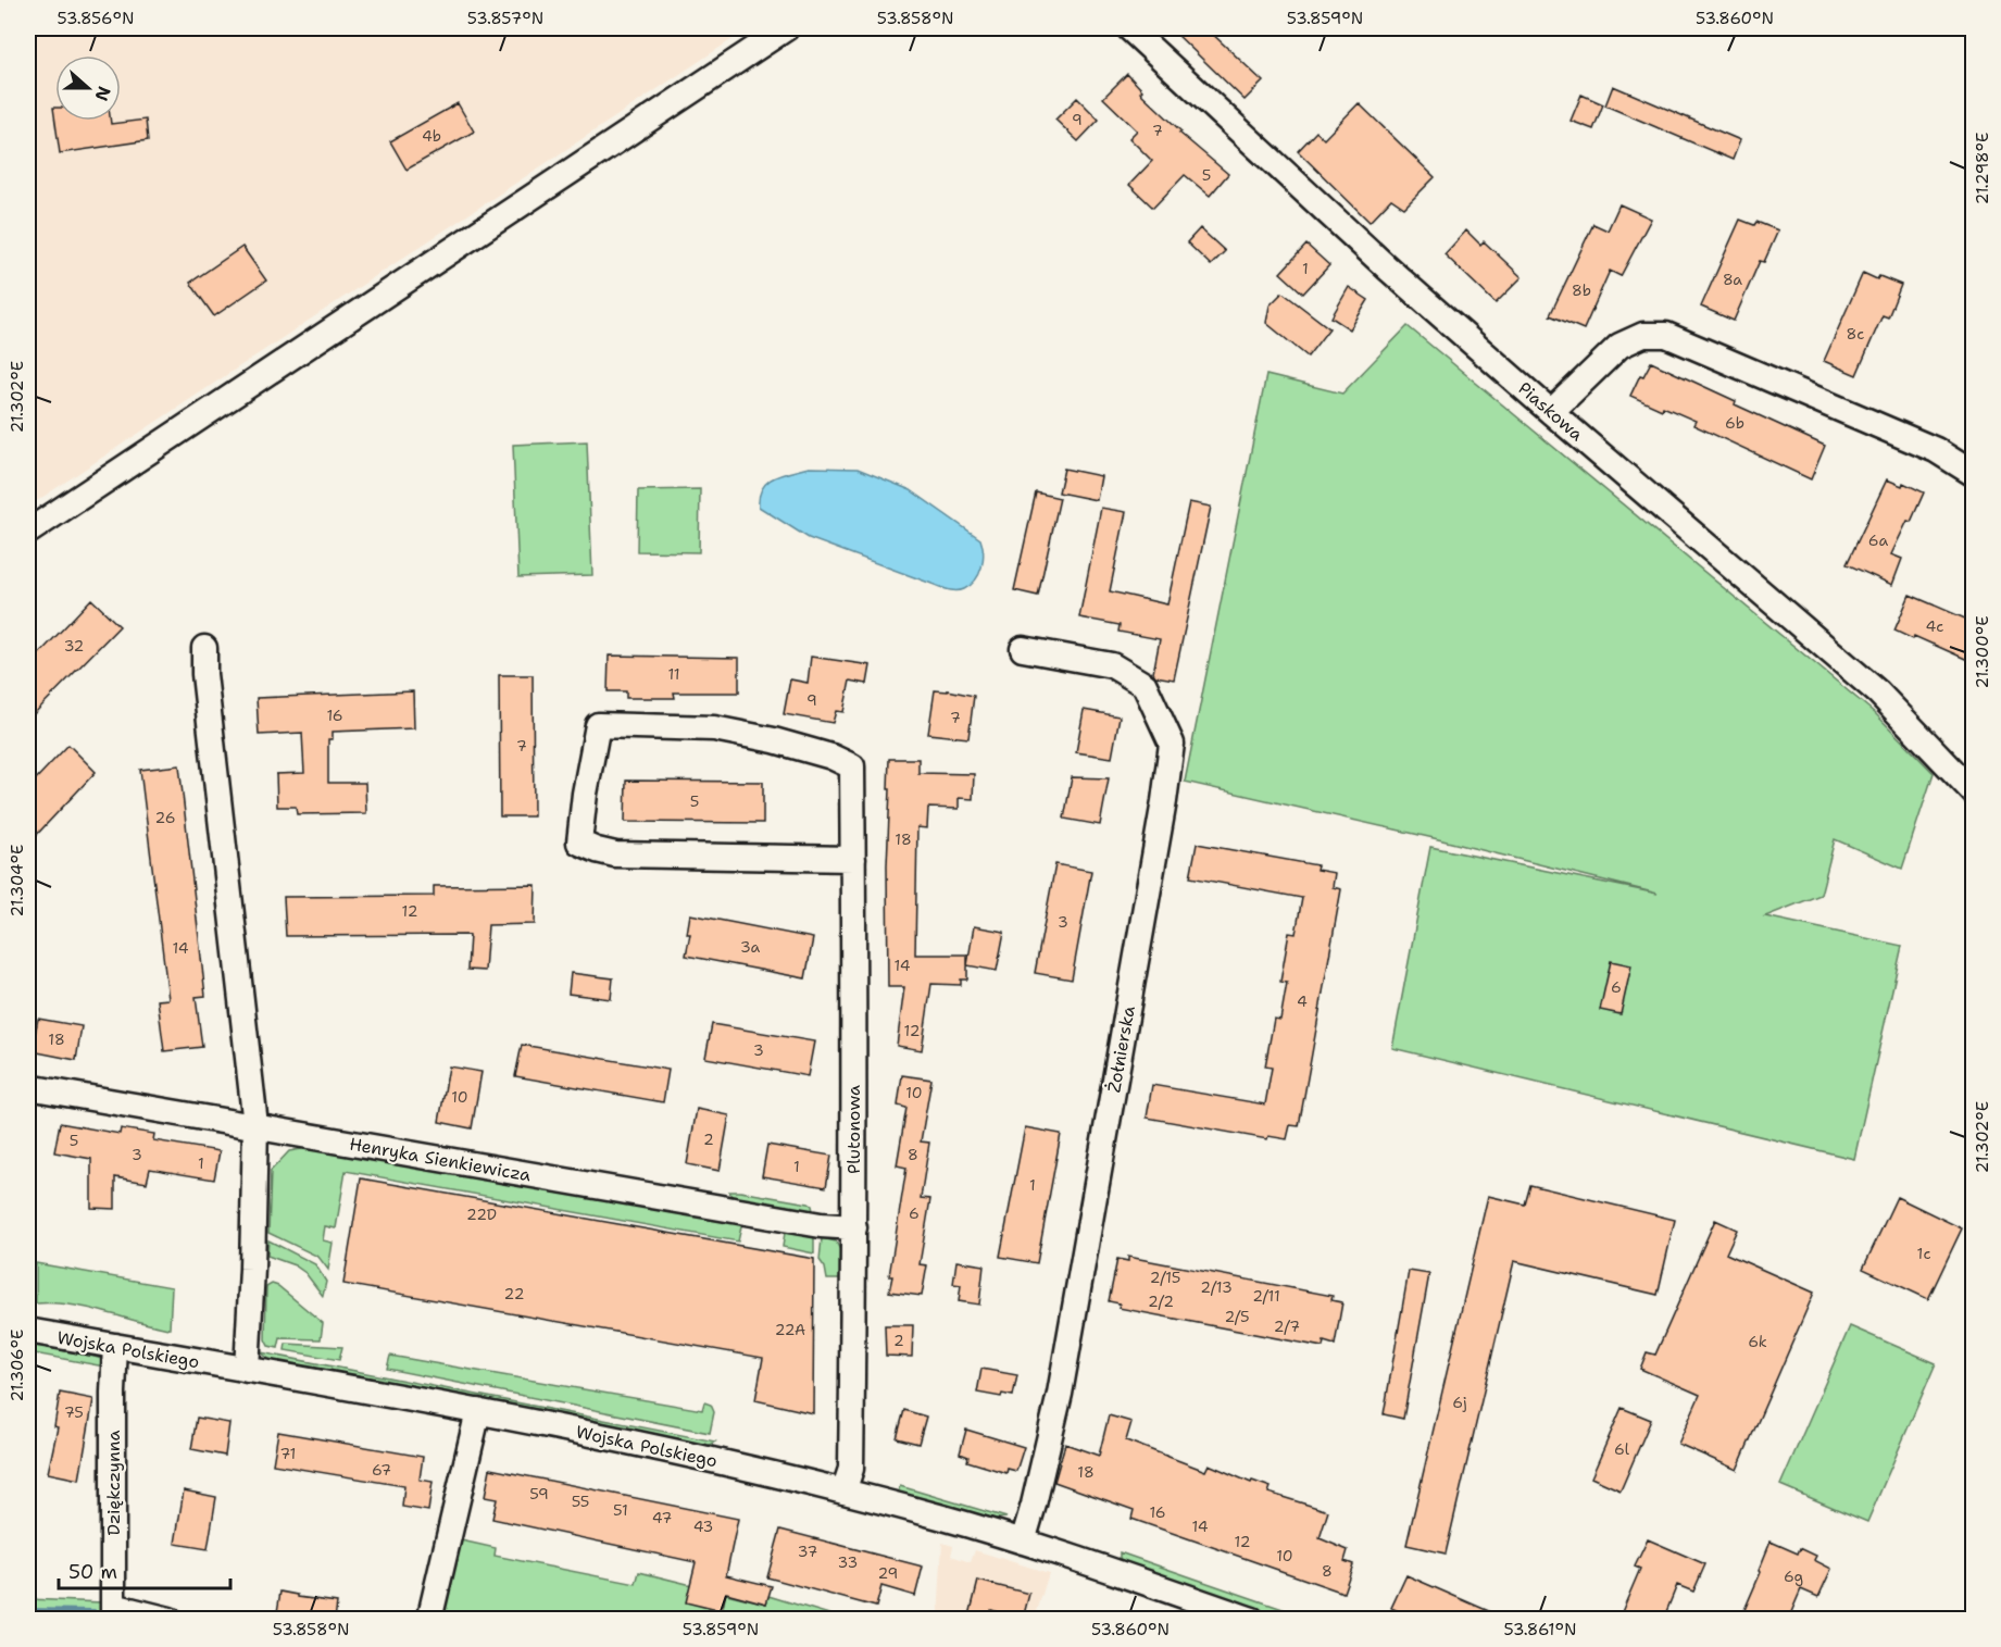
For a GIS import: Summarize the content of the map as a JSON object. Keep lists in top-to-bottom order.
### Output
{
  "streets": {
    "street": [
      "Piaskowa",
      "Żołnierska",
      "Plutonowa",
      "Henryka Sienkiewicza",
      "Wojska Polskiego",
      "Dziękczynna"
    ]
  },
  "crossings": [
    ["Żołnierska", "Wojska Polskiego"],
    ["Plutonowa", "Henryka Sienkiewicza"],
    ["Plutonowa", "Wojska Polskiego"],
    ["Wojska Polskiego", "Dziękczynna"]
  ],
  "house_numbers": [
    "9",
    "7",
    "4b",
    "5",
    "1",
    "8a",
    "8b",
    "8c",
    "6b",
    "6a",
    "4c",
    "32",
    "11",
    "9",
    "16",
    "7",
    "7",
    "5",
    "26",
    "18",
    "12",
    "3",
    "3a",
    "14",
    "14",
    "6",
    "4",
    "12",
    "18",
    "3",
    "10",
    "10",
    "2",
    "5",
    "3",
    "8",
    "1",
    "1",
    "1",
    "6",
    "22D",
    "1c",
    "2/15",
    "2/13",
    "22",
    "2/11",
    "2/2",
    "2/5",
    "2/7",
    "22A",
    "2",
    "6k",
    "6j",
    "75",
    "6l",
    "71",
    "67",
    "18",
    "59",
    "55",
    "51",
    "16",
    "47",
    "43",
    "14",
    "12",
    "37",
    "10",
    "33",
    "8",
    "29",
    "6g"
  ],
  "scale_bar": "50 m",
  "north": "right",
  "coordinates": [
    "53.856°N",
    "53.857°N",
    "53.858°N",
    "53.859°N",
    "53.860°N",
    "21.298°E",
    "21.302°E",
    "21.300°E",
    "21.304°E",
    "21.306°E",
    "53.861°N"
  ]
}
